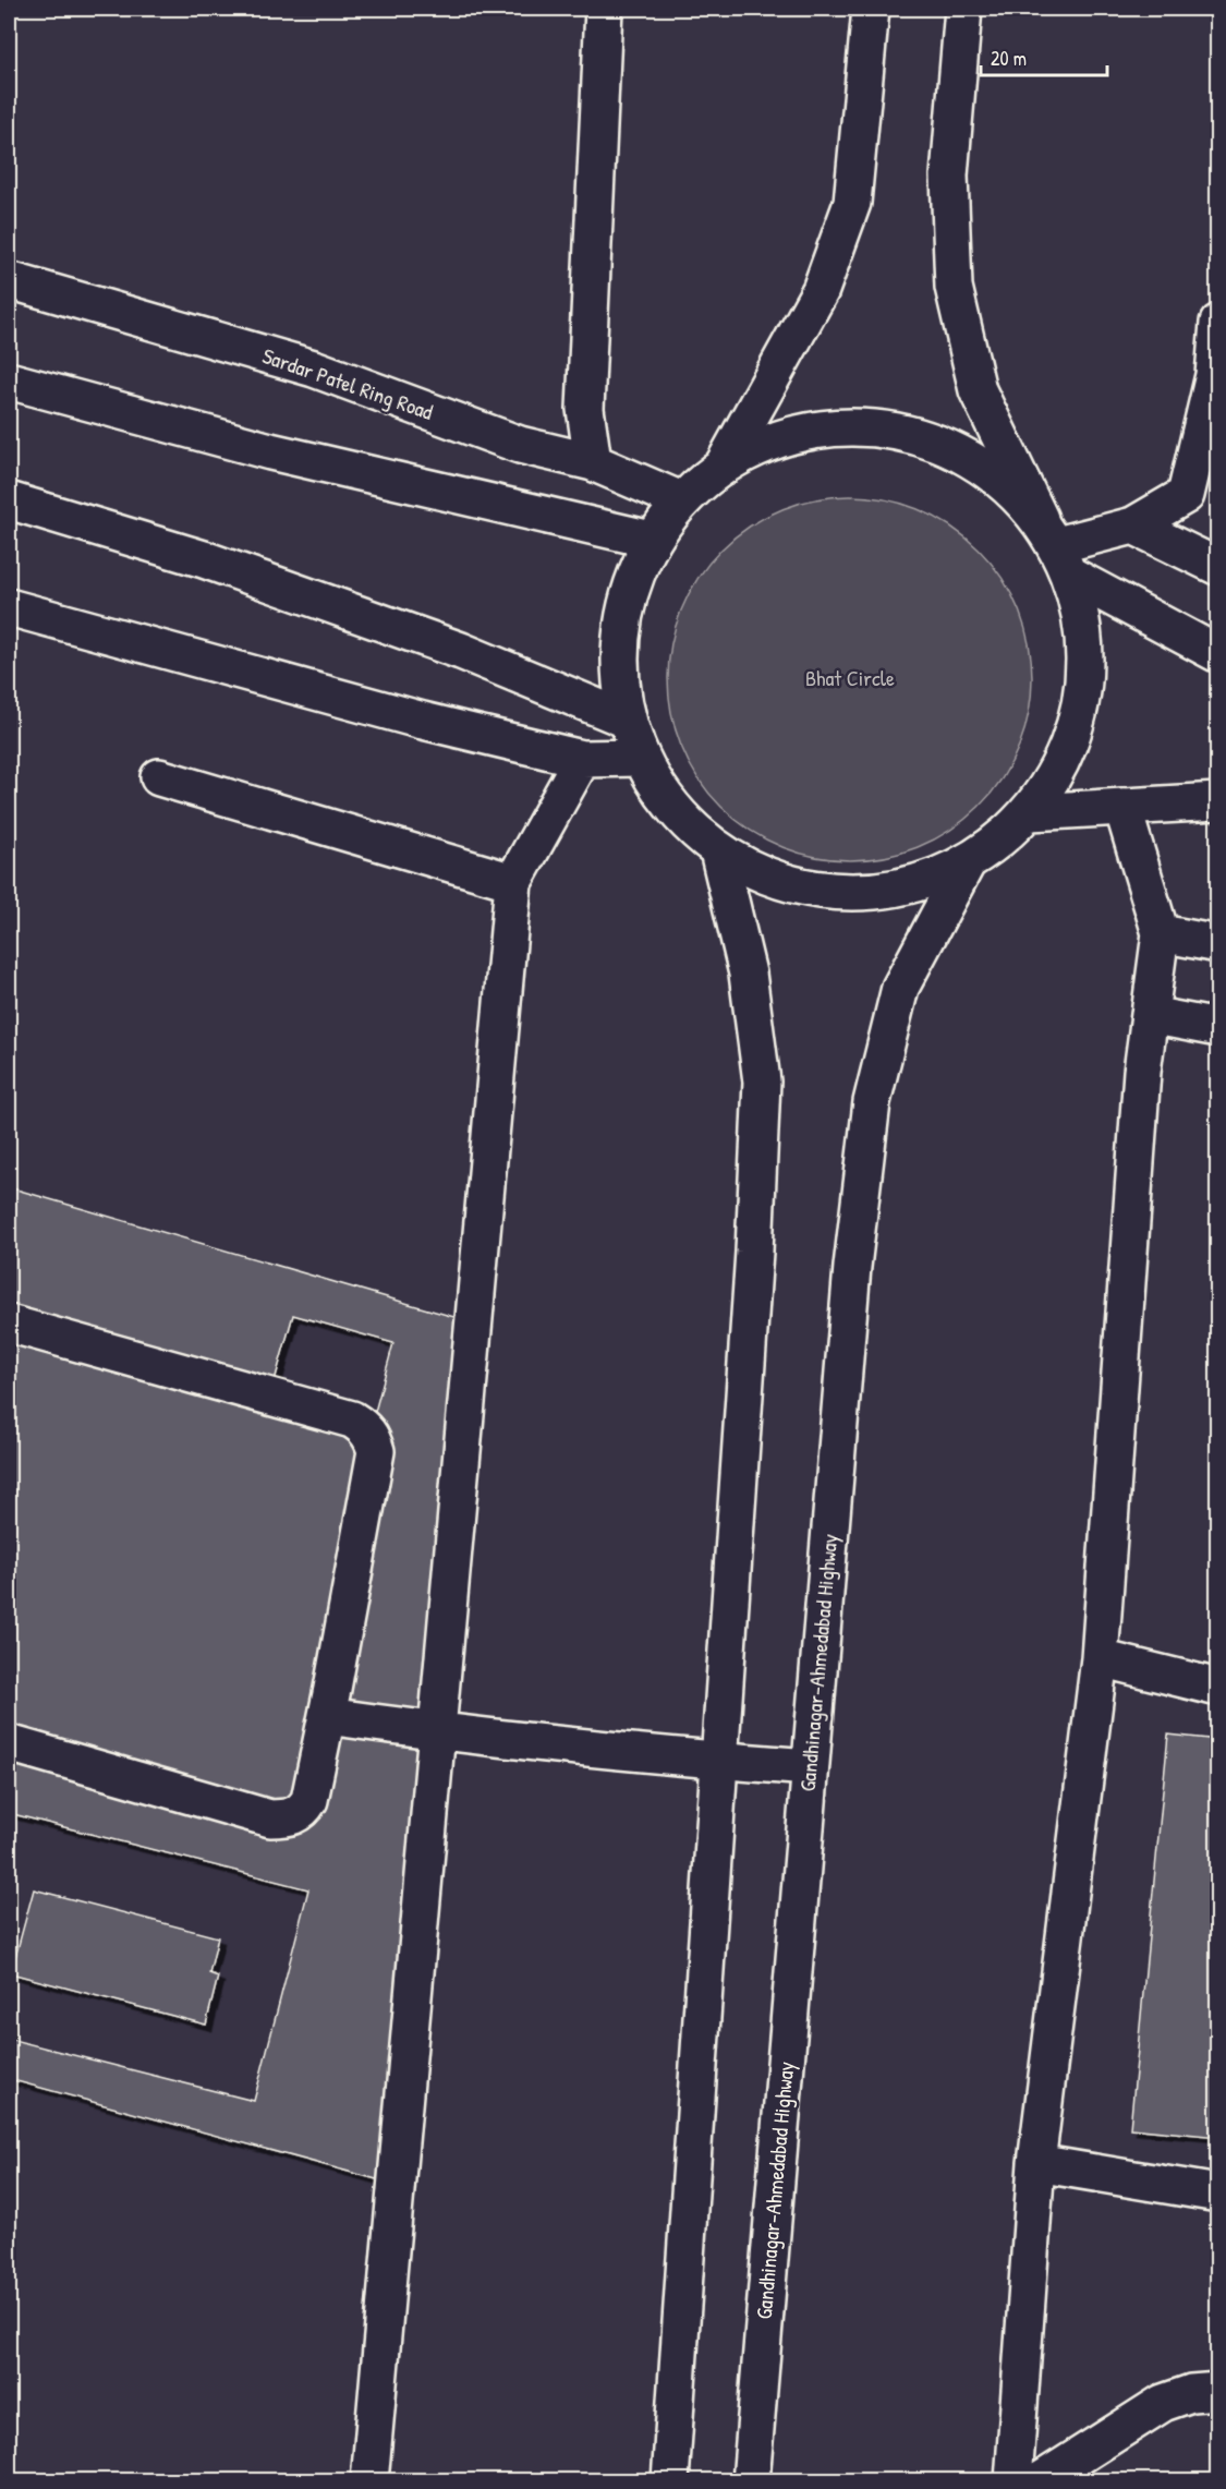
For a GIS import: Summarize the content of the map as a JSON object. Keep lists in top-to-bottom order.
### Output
{
  "streets": {
    "main road": ["Sardar Patel Ring Road", "Gandhinagar-Ahmedabad Highway"]
  },
  "parks": ["Bhat Circle"],
  "scale_bar": "20 m"
}
